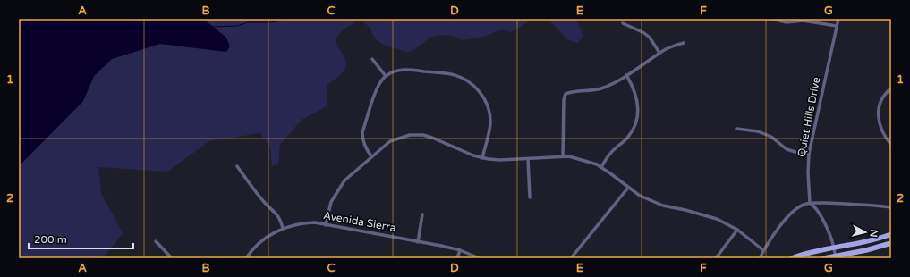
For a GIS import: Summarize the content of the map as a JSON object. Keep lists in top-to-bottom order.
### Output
{
  "streets": {
    "street": ["Quiet Hills Drive", "Avenida Sierra"]
  },
  "scale_bar": "200 m",
  "north": "right",
  "grid": {
    "columns": [
      "A",
      "B",
      "C",
      "D",
      "E",
      "F",
      "G"
    ],
    "rows": ["1", "2"]
  }
}
